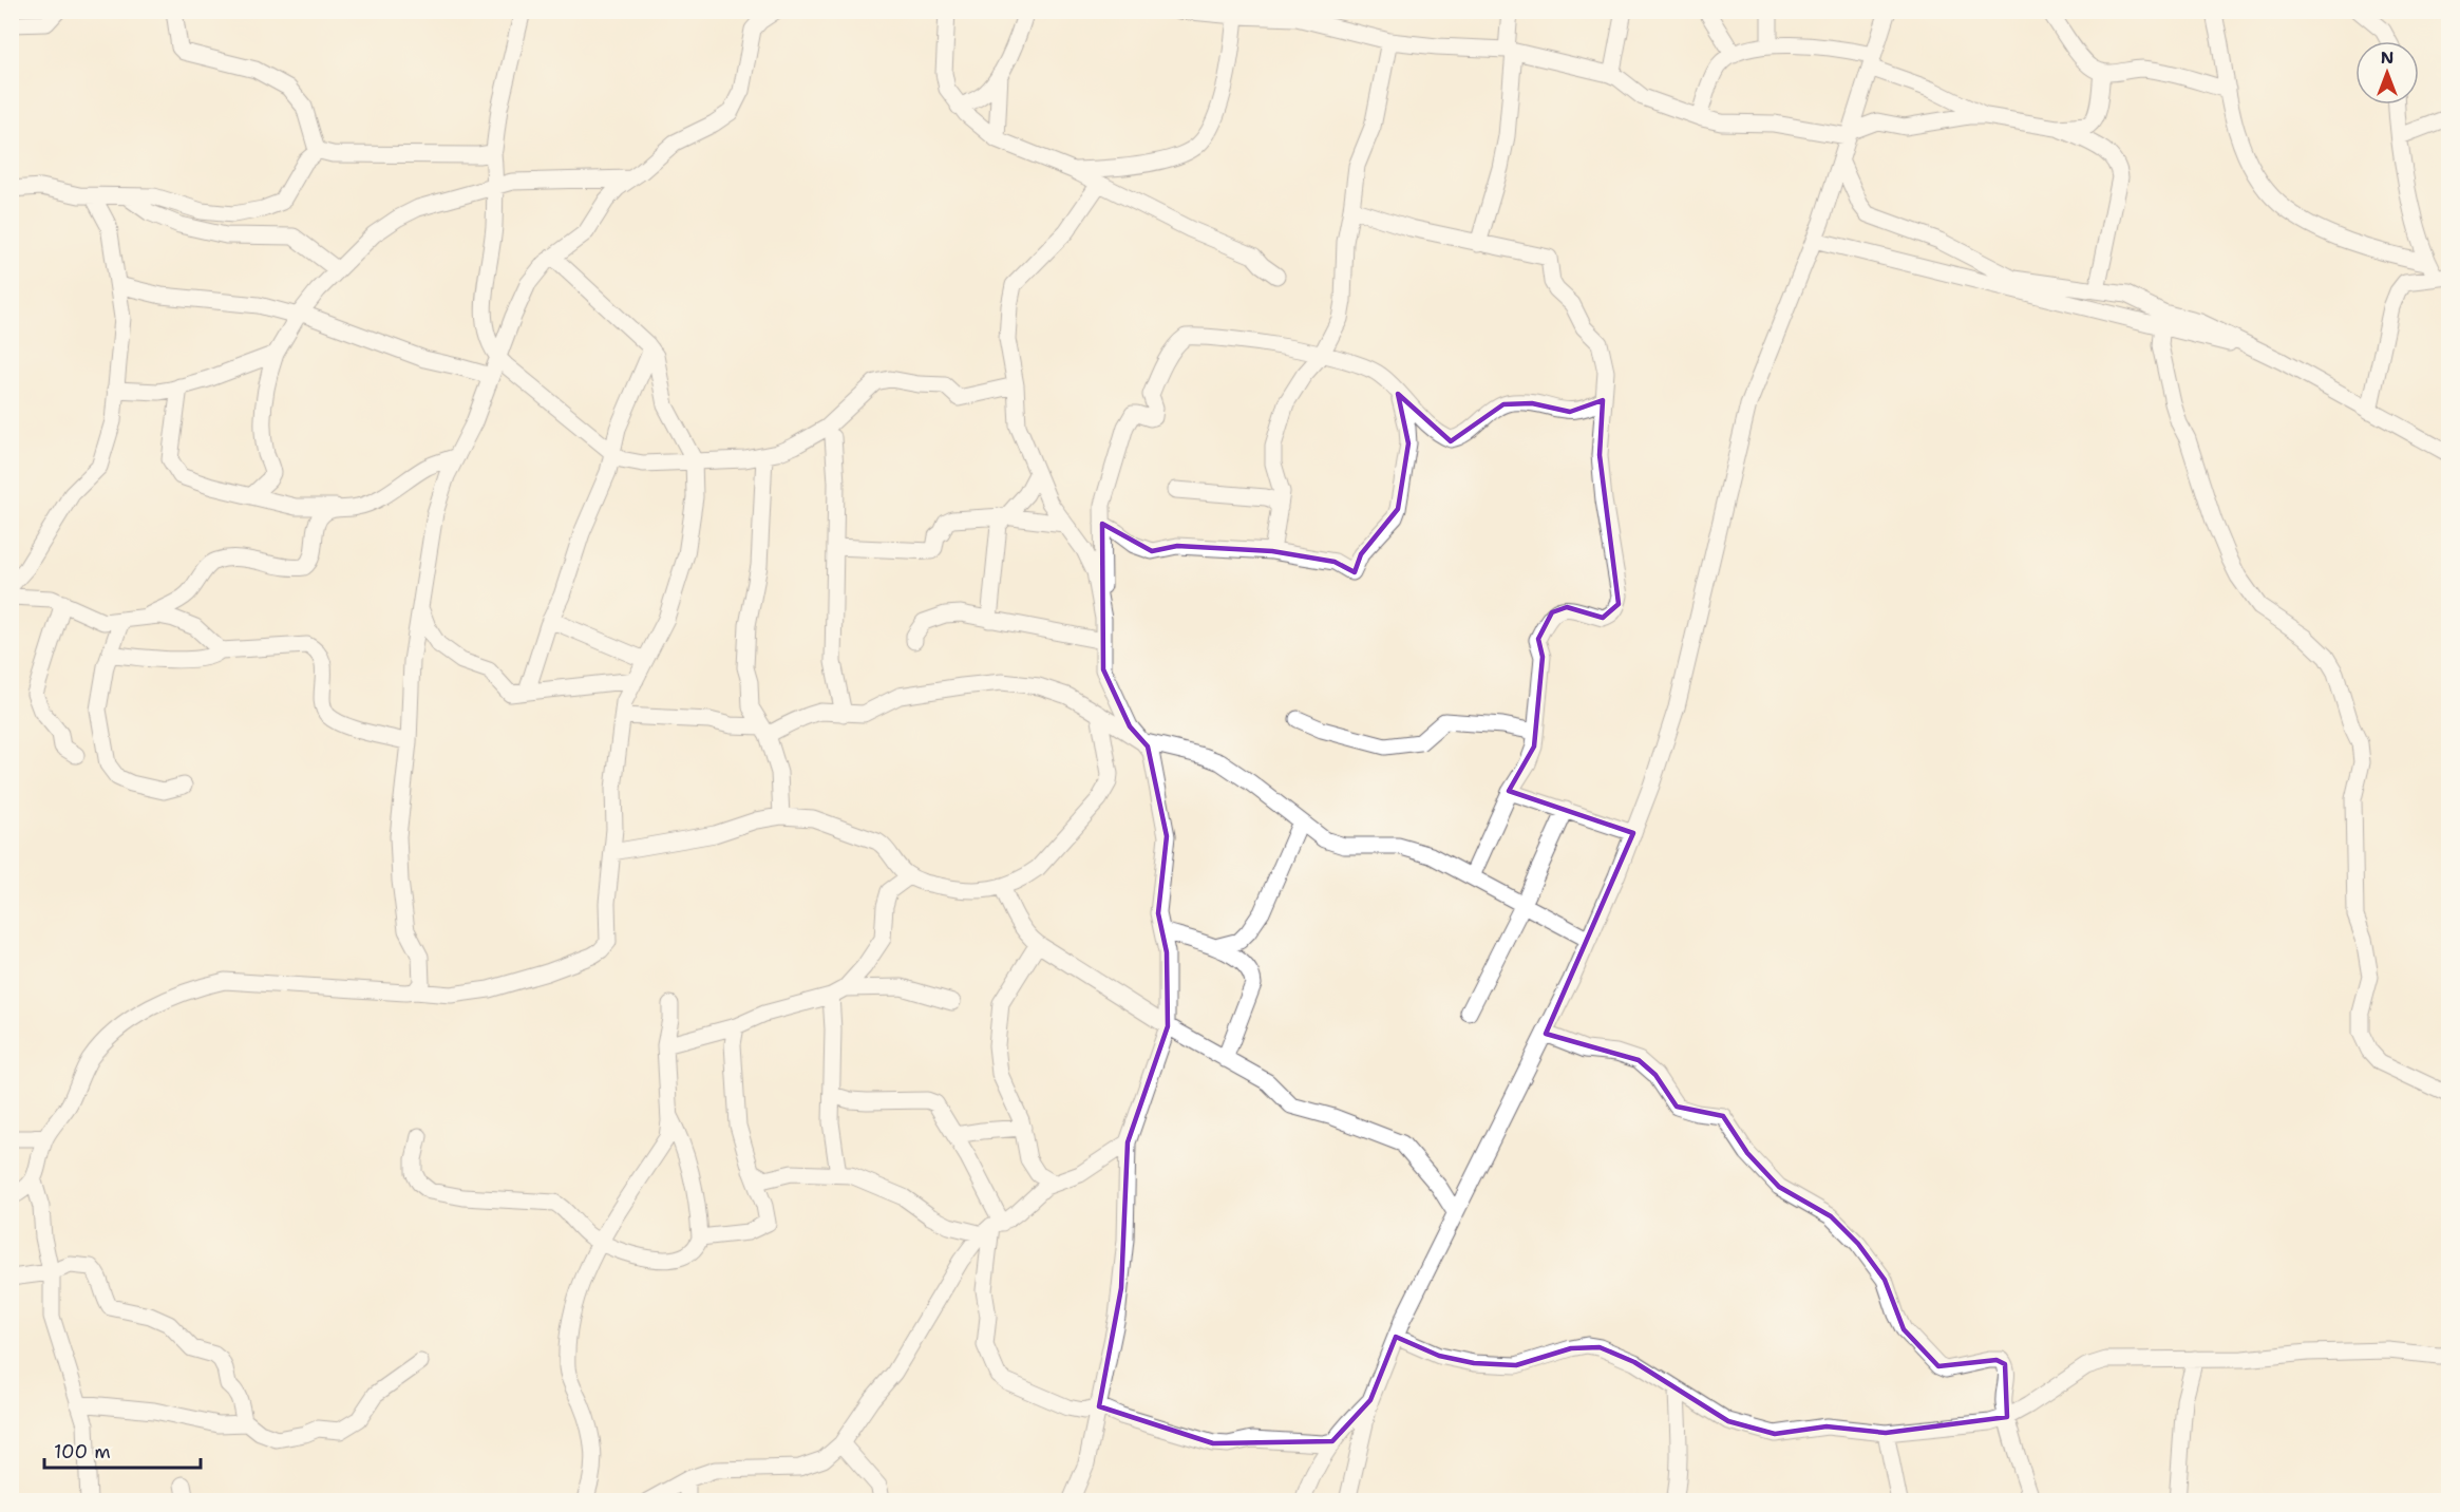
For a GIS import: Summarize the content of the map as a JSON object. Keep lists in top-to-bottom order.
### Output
{
  "scale_bar": "100 m",
  "north": "top"
}
